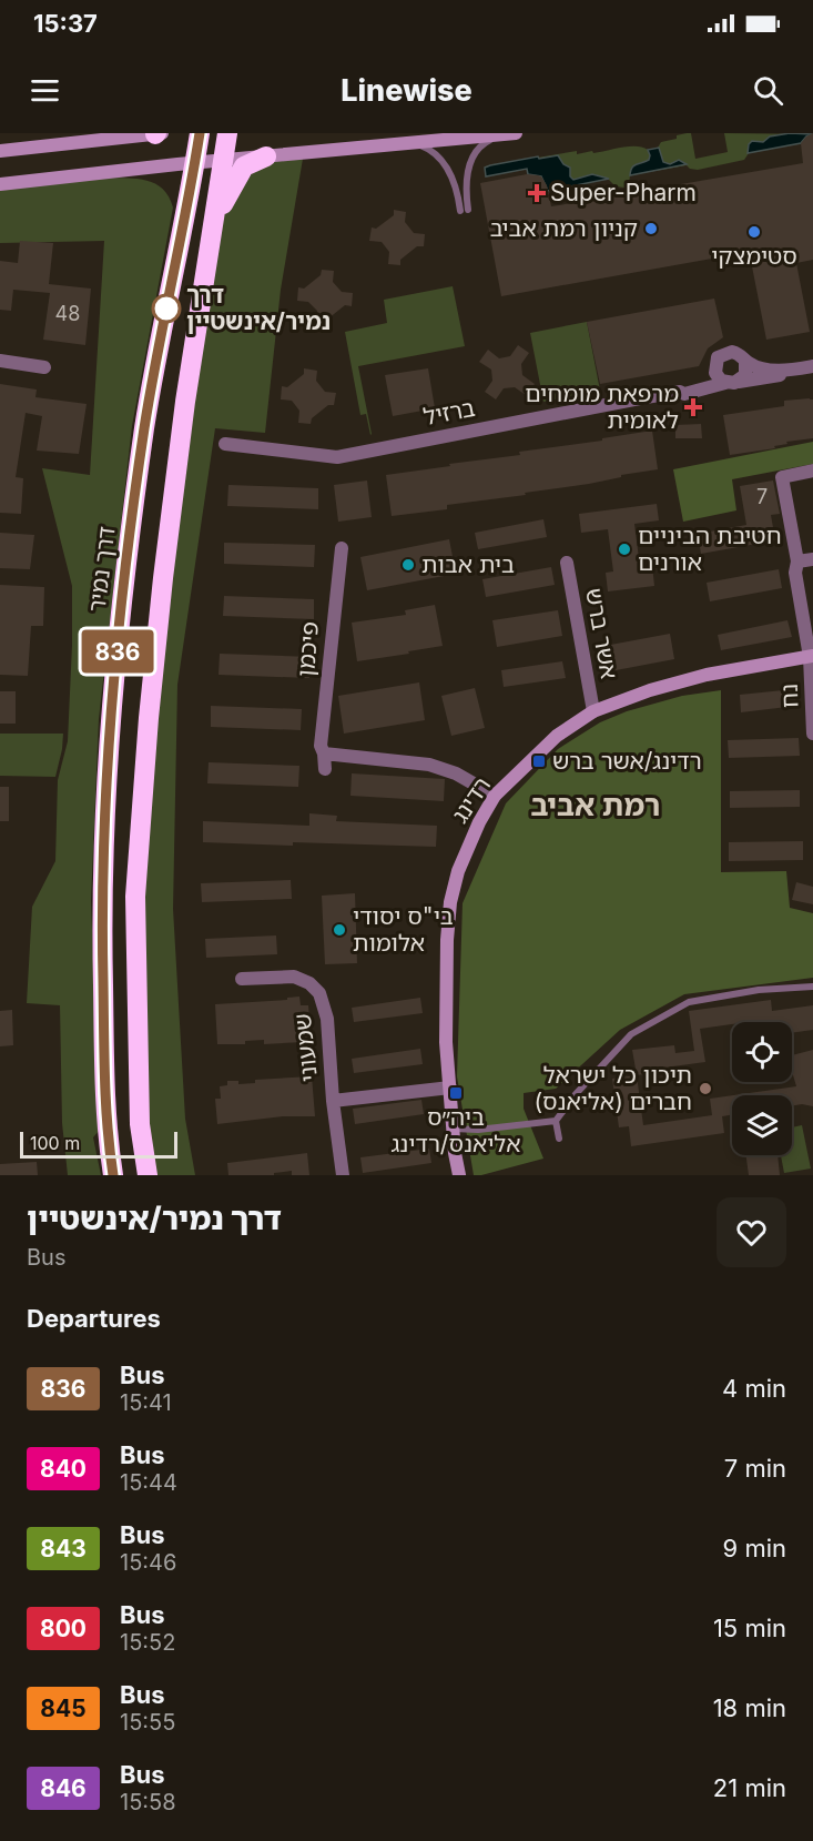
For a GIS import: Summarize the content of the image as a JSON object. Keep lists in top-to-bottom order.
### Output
{
  "streets": {
    "highway": ["דרך נמיר"],
    "street": [
      "ברזיל",
      "אשר ברש",
      "פיכמן",
      "נח",
      "רדינג",
      "שמעוני"
    ]
  },
  "crossings": [
    ["אשר ברש", "רדינג"],
    ["נח", "רדינג"],
    ["רדינג", "שמעוני"]
  ],
  "districts": ["רמת אביב"],
  "places": {
    "health": ["Super-Pharm", "מרפאת מומחים לאומית"],
    "other": [
      "קניון רמת אביב",
      "סטימצקי",
      "דרך נמיר/אינשטיין",
      "חטיבת הביניים אורנים",
      "בית אבות",
      "בי\"ס יסודי אלומות",
      "תיכון כל ישראל חברים (אליאנס)"
    ],
    "transit": ["רדינג/אשר ברש", "ביה״ס אליאנס/רדינג"]
  },
  "lines": ["bus line 836"],
  "house_numbers": ["48", "7"],
  "scale_bar": "100 m",
  "page": {
    "status": "15:37",
    "header": "Linewise",
    "on_map": "836",
    "scale": "100 m",
    "heading": [
      ["דרך נמיר/אינשטיין", "Bus"],
      "Departures"
    ],
    "list": [
      {
        "mark": "836",
        "name": "Bus",
        "note": "15:41",
        "value": "4 min"
      },
      {
        "mark": "840",
        "name": "Bus",
        "note": "15:44",
        "value": "7 min"
      },
      {
        "mark": "843",
        "name": "Bus",
        "note": "15:46",
        "value": "9 min"
      },
      {
        "mark": "800",
        "name": "Bus",
        "note": "15:52",
        "value": "15 min"
      },
      {
        "mark": "845",
        "name": "Bus",
        "note": "15:55",
        "value": "18 min"
      },
      {
        "mark": "846",
        "name": "Bus",
        "note": "15:58",
        "value": "21 min"
      }
    ]
  }
}
